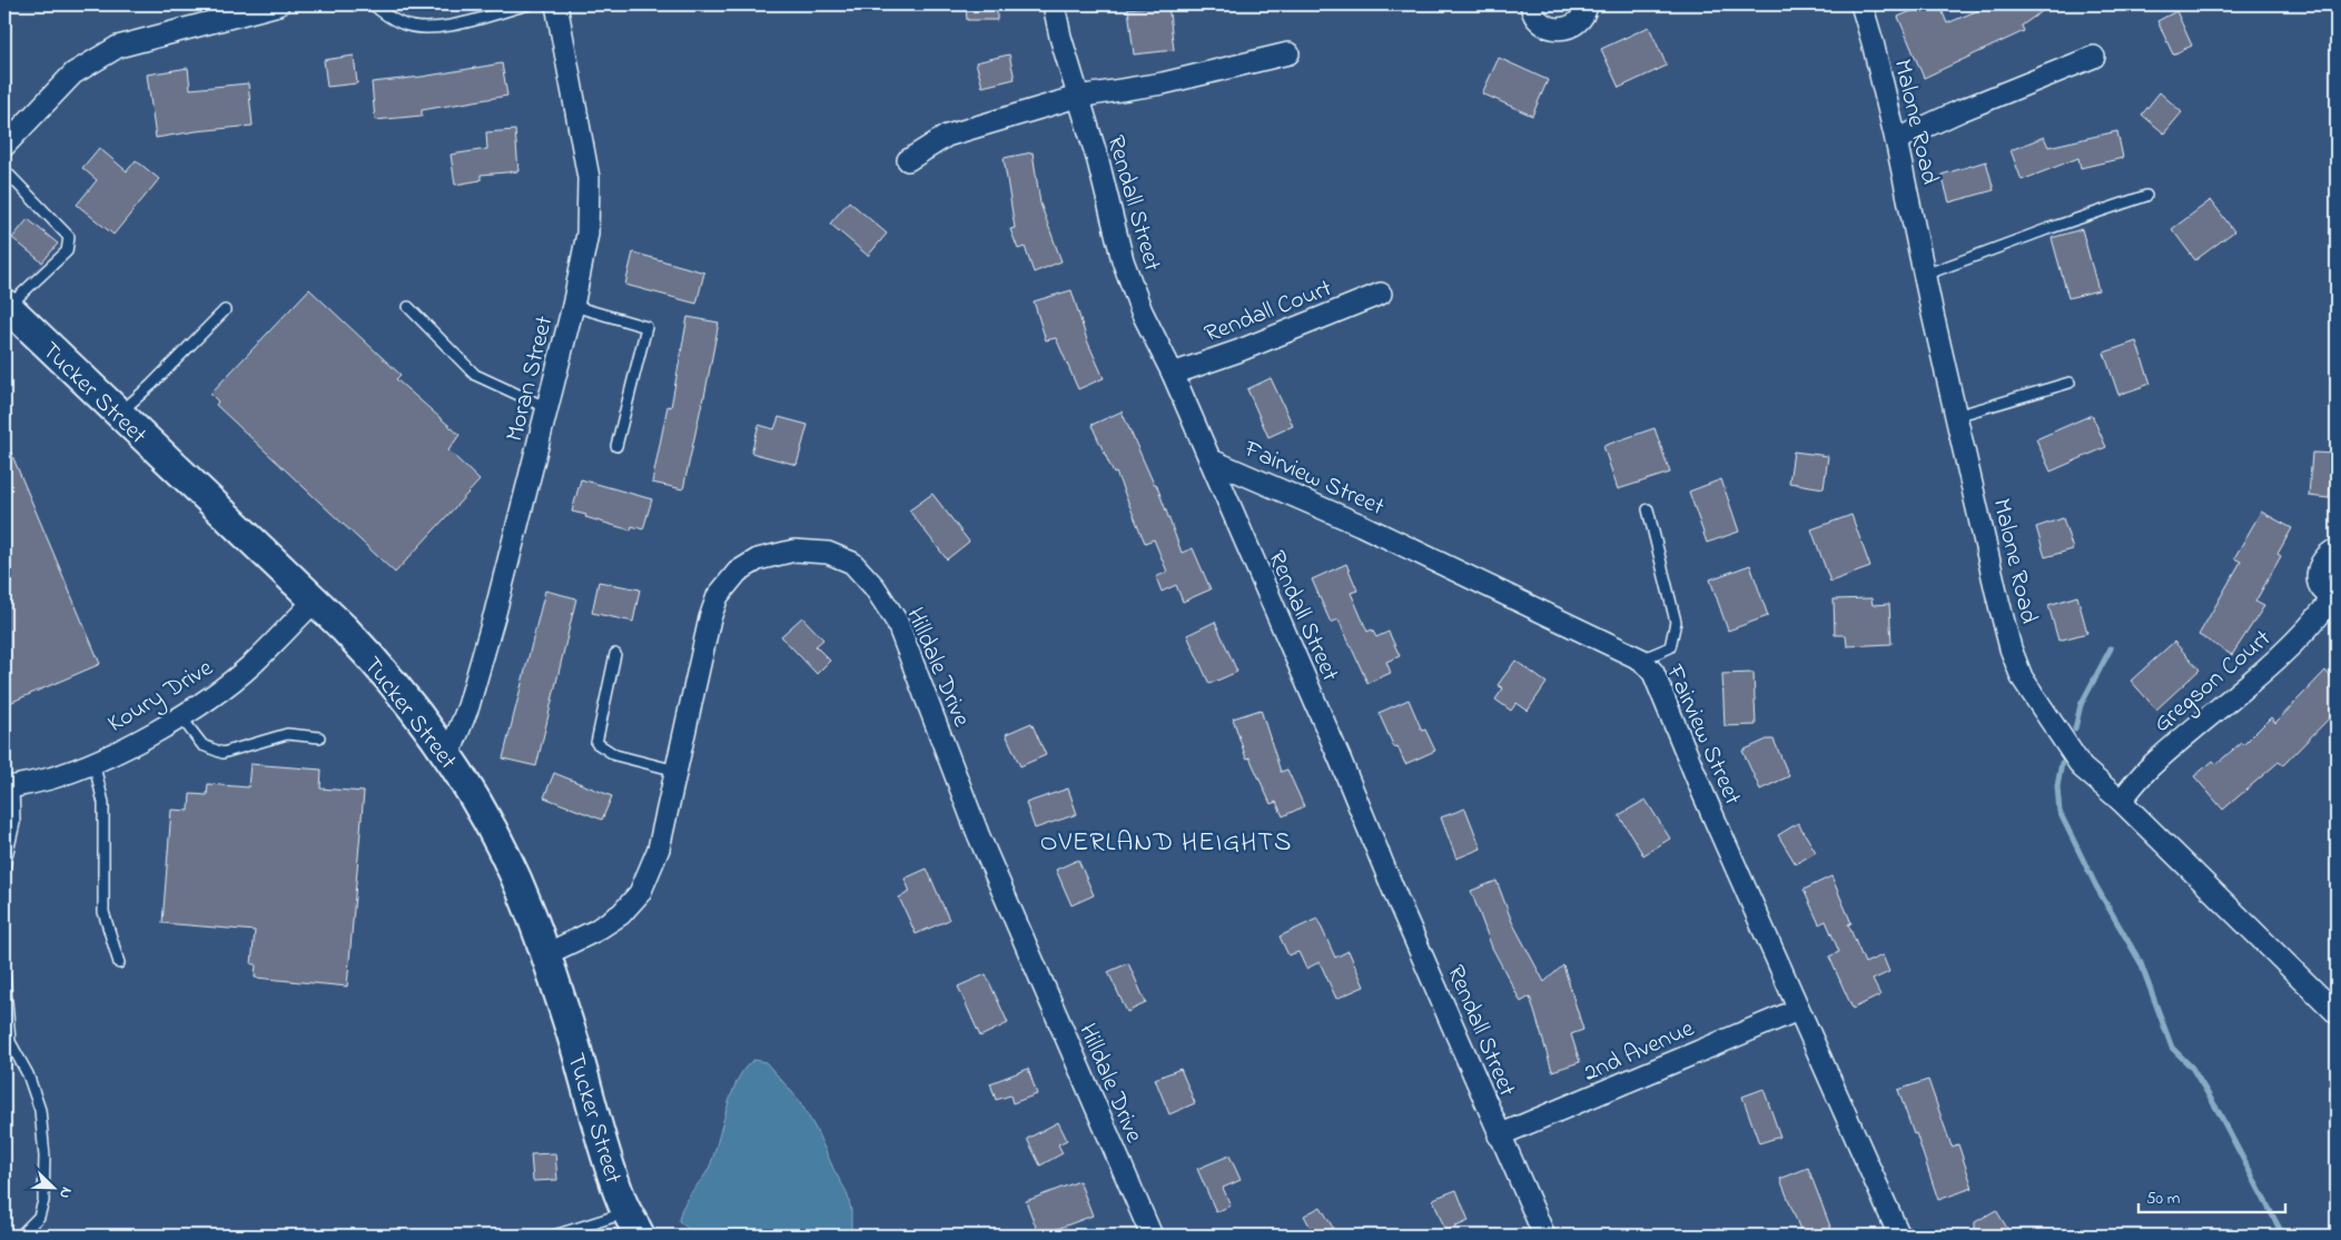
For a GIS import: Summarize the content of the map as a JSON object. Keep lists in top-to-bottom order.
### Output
{
  "streets": {
    "street": [
      "Malone Road",
      "Rendall Street",
      "Rendall Court",
      "Moran Street",
      "Tucker Street",
      "Fairview Street",
      "Hilldale Drive",
      "Gregson Court",
      "Koury Drive",
      "2nd Avenue"
    ]
  },
  "crossings": [
    ["Malone Road", "Gregson Court"],
    ["Rendall Street", "Rendall Court"],
    ["Rendall Street", "Fairview Street"],
    ["Rendall Street", "2nd Avenue"],
    ["Moran Street", "Tucker Street"],
    ["Tucker Street", "Hilldale Drive"],
    ["Tucker Street", "Koury Drive"],
    ["Fairview Street", "2nd Avenue"]
  ],
  "districts": ["OVERLAND HEIGHTS"],
  "scale_bar": "50 m",
  "north": "bottom right"
}
